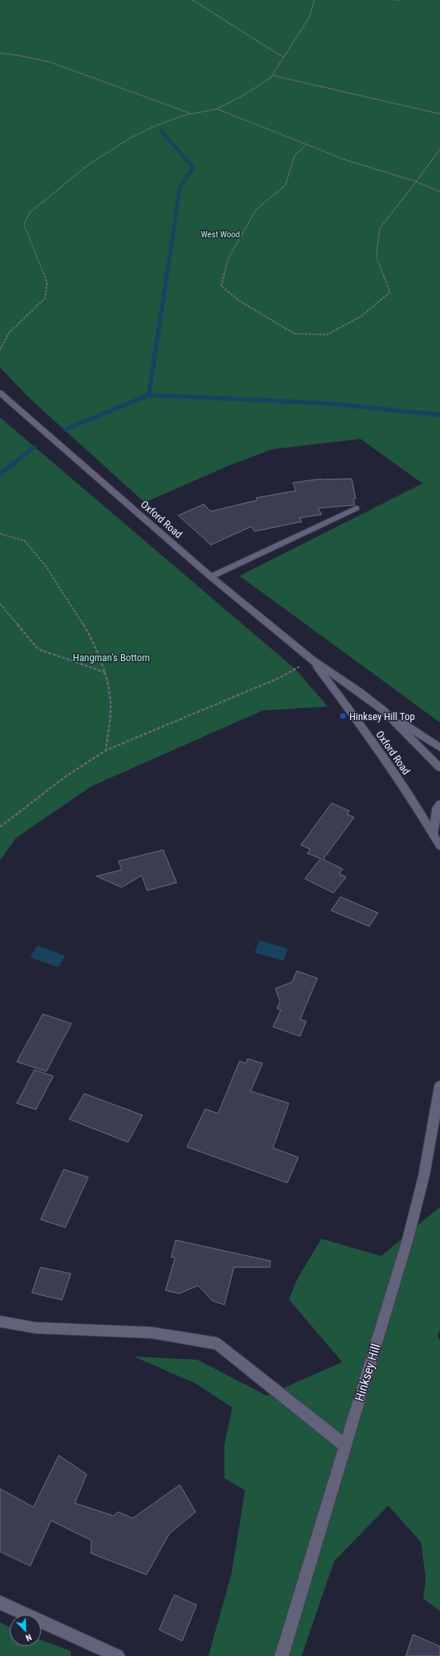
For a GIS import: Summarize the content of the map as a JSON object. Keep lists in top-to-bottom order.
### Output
{
  "streets": {
    "street": ["Oxford Road", "Hinksey Hill"]
  },
  "parks": ["West Wood", "Hangman's Bottom"],
  "places": {
    "transit": ["Hinksey Hill Top"]
  },
  "north": "bottom right"
}
